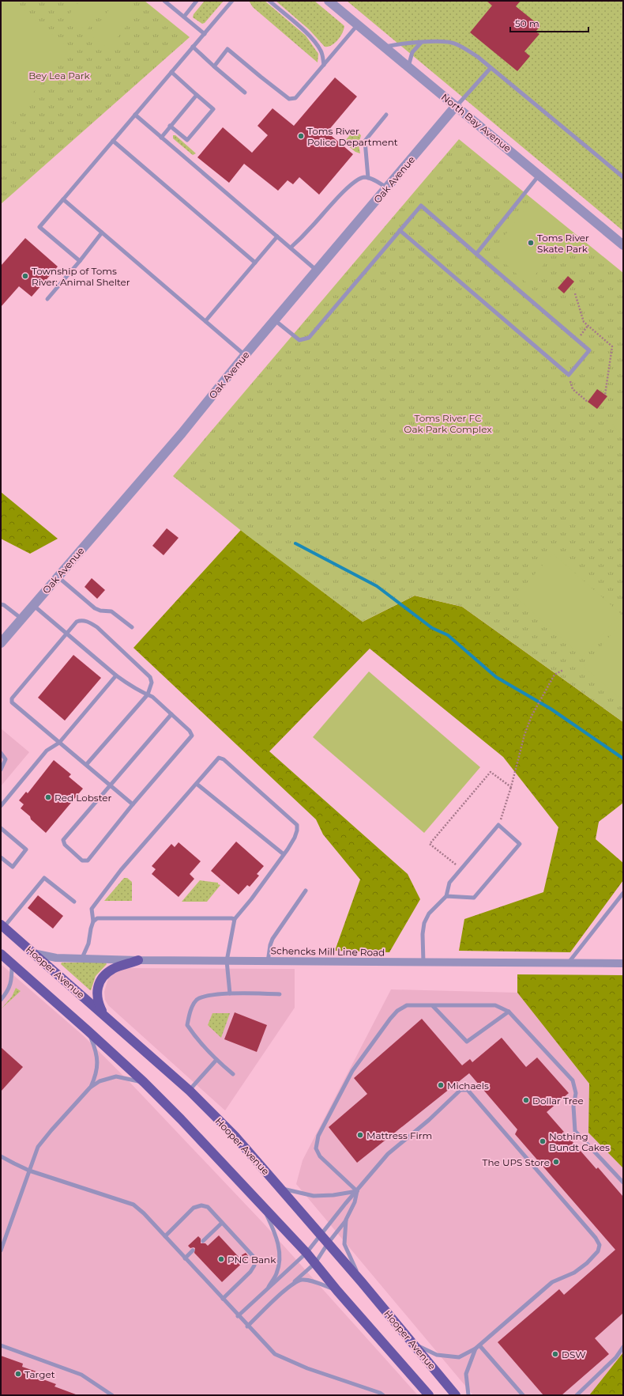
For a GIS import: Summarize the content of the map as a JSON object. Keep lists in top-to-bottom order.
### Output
{
  "streets": {
    "main road": ["Hooper Avenue"],
    "street": ["North Bay Avenue", "Oak Avenue", "Schencks Mill Line Road"]
  },
  "crossings": [
    ["North Bay Avenue", "Oak Avenue"],
    ["Schencks Mill Line Road", "Hooper Avenue"]
  ],
  "parks": ["Bey Lea Park", "Toms River FC Oak Park Complex"],
  "places": [
    "Toms River Police Department",
    "Toms River Skate Park",
    "Township of Toms River: Animal Shelter",
    "Red Lobster",
    "Michaels",
    "Dollar Tree",
    "Mattress Firm",
    "Nothing Bundt Cakes",
    "The UPS Store",
    "PNC Bank",
    "DSW",
    "Target"
  ],
  "scale_bar": "50 m"
}
